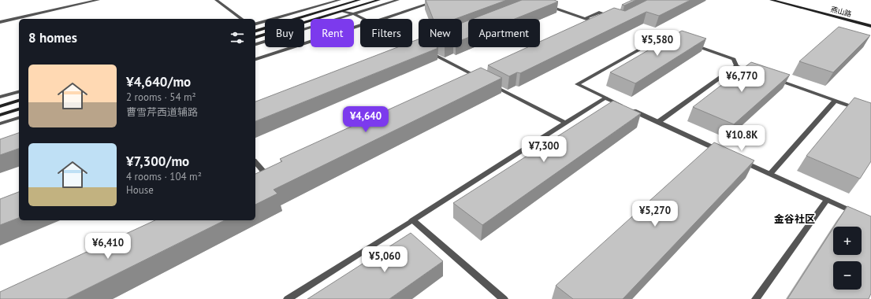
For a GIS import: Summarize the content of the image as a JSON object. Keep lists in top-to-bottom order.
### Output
{
  "streets": {
    "main road": ["燕山路"]
  },
  "districts": ["金谷社区"],
  "page": {
    "chip": [
      "Buy",
      "Rent",
      "Filters",
      "New",
      "Apartment"
    ],
    "heading": "8 homes",
    "price": [
      "¥5,580",
      "¥6,770",
      "¥4,640",
      "¥10.8K",
      "¥7,300",
      "¥5,270",
      "¥6,410",
      "¥5,060"
    ],
    "list": [
      {
        "name": "¥4,640/mo",
        "note": "2 rooms · 54 m² · 曹雪芹西道辅路"
      },
      {
        "name": "¥7,300/mo",
        "note": "4 rooms · 104 m² · House"
      }
    ],
    "map_buttons": ["+", "−"]
  }
}
